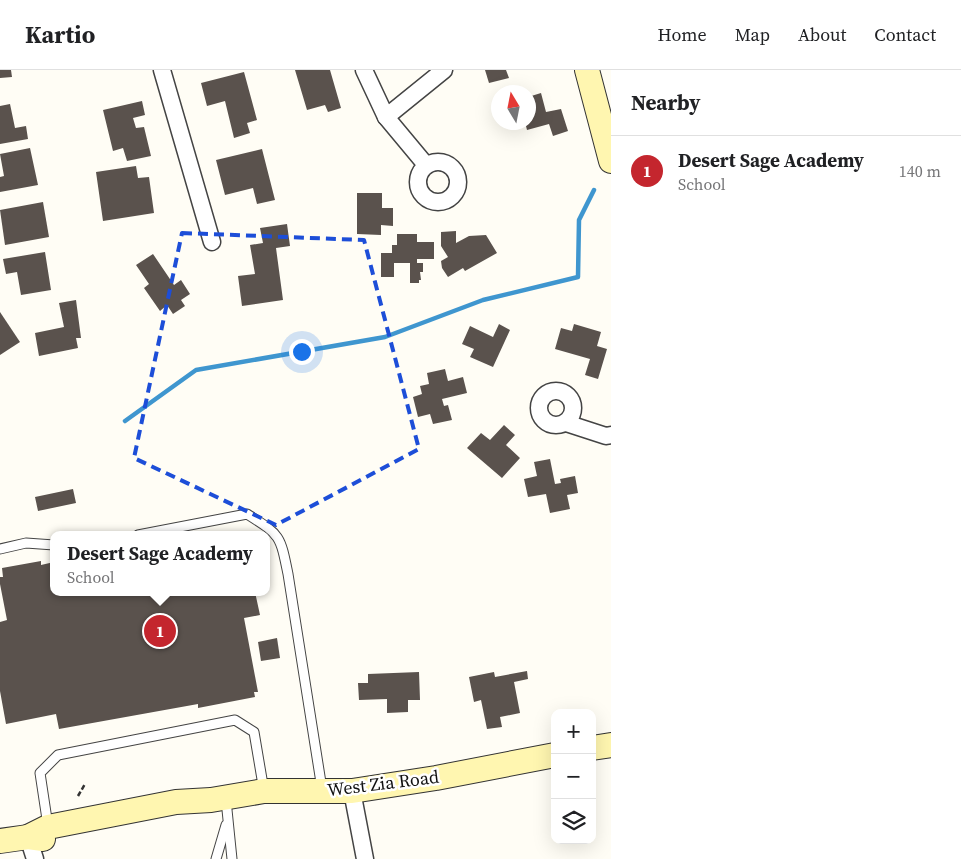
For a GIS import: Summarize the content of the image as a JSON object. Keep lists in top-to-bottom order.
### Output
{
  "streets": {
    "street": ["West Zia Road"]
  },
  "north": "top",
  "page": {
    "header": "Kartio",
    "nav": [
      "Home",
      "Map",
      "About",
      "Contact"
    ],
    "heading": "Nearby",
    "list": [
      {
        "mark": "1",
        "name": "Desert Sage Academy",
        "note": "School",
        "value": "140 m"
      }
    ],
    "popup": ["Desert Sage Academy", "School"],
    "pins": "1",
    "map_buttons": ["+", "−"]
  }
}
